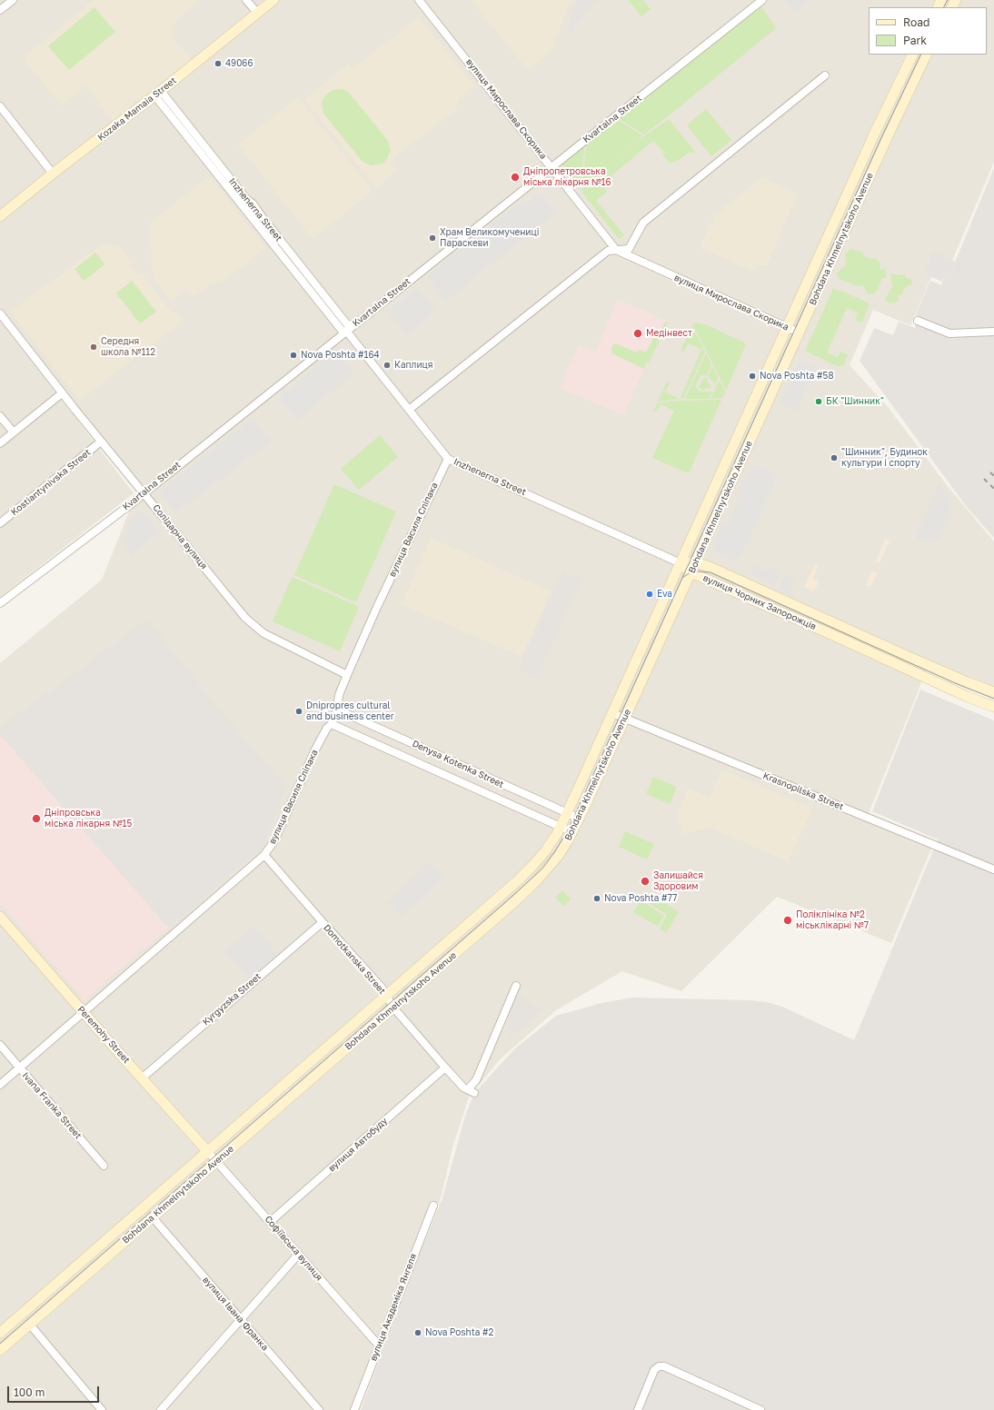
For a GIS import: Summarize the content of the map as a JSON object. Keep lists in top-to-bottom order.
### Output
{
  "streets": {
    "main road": [
      "Kozaka Mamaia Street",
      "Bohdana Khmelnytskoho Avenue",
      "вулиця Чорних Запорожців",
      "Peremohy Street"
    ],
    "street": [
      "вулиця Мирослава Скорика",
      "Kvartalna Street",
      "Inzhenerna Street",
      "Kostiantynivska Street",
      "вулиця Василя Сліпака",
      "Солідарна вулиця",
      "Denysa Kotenka Street",
      "Krasnopilska Street",
      "Domotkanska Street",
      "Kyrgyzska Street",
      "Ivana Franka Street",
      "вулиця Автобуду",
      "Софіївська вулиця",
      "вулиця Академіка Янгеля",
      "вулиця Івана Франка"
    ]
  },
  "crossings": [
    ["Kozaka Mamaia Street", "Inzhenerna Street"],
    ["вулиця Мирослава Скорика", "Kvartalna Street"],
    ["вулиця Мирослава Скорика", "Bohdana Khmelnytskoho Avenue"],
    ["Kvartalna Street", "Inzhenerna Street"],
    ["Kvartalna Street", "Солідарна вулиця"],
    ["Inzhenerna Street", "Bohdana Khmelnytskoho Avenue"],
    ["Inzhenerna Street", "вулиця Василя Сліпака"],
    ["Inzhenerna Street", "вулиця Чорних Запорожців"],
    ["Bohdana Khmelnytskoho Avenue", "вулиця Чорних Запорожців"],
    ["Bohdana Khmelnytskoho Avenue", "Denysa Kotenka Street"],
    ["Bohdana Khmelnytskoho Avenue", "Krasnopilska Street"],
    ["Bohdana Khmelnytskoho Avenue", "Domotkanska Street"],
    ["Bohdana Khmelnytskoho Avenue", "Peremohy Street"],
    ["Bohdana Khmelnytskoho Avenue", "Софіївська вулиця"],
    ["Bohdana Khmelnytskoho Avenue", "вулиця Івана Франка"],
    ["Kostiantynivska Street", "Солідарна вулиця"],
    ["вулиця Василя Сліпака", "Солідарна вулиця"],
    ["вулиця Василя Сліпака", "Denysa Kotenka Street"],
    ["вулиця Василя Сліпака", "Domotkanska Street"],
    ["вулиця Василя Сліпака", "Peremohy Street"],
    ["вулиця Василя Сліпака", "Ivana Franka Street"],
    ["Domotkanska Street", "Kyrgyzska Street"],
    ["Domotkanska Street", "вулиця Автобуду"],
    ["Kyrgyzska Street", "Peremohy Street"],
    ["Peremohy Street", "Софіївська вулиця"],
    ["вулиця Автобуду", "Софіївська вулиця"],
    ["Софіївська вулиця", "вулиця Академіка Янгеля"]
  ],
  "places": [
    "49066",
    "Дніпропетровська міська лікарня №16",
    "Храм Великомучениці Параскеви",
    "Медінвест",
    "Середня школа №112",
    "Nova Poshta #164",
    "Каплиця",
    "Nova Poshta #58",
    "БК \"Шинник\"",
    "\"Шинник\", Будинок культури і спорту",
    "Eva",
    "Dnipropres cultural and business center",
    "Дніпровська міська лікарня №15",
    "Залишайся Здоровим",
    "Nova Poshta #77",
    "Поліклініка №2 міськлікарні №7",
    "Nova Poshta #2"
  ],
  "legend": ["Road", "Park"],
  "scale_bar": "100 m"
}
